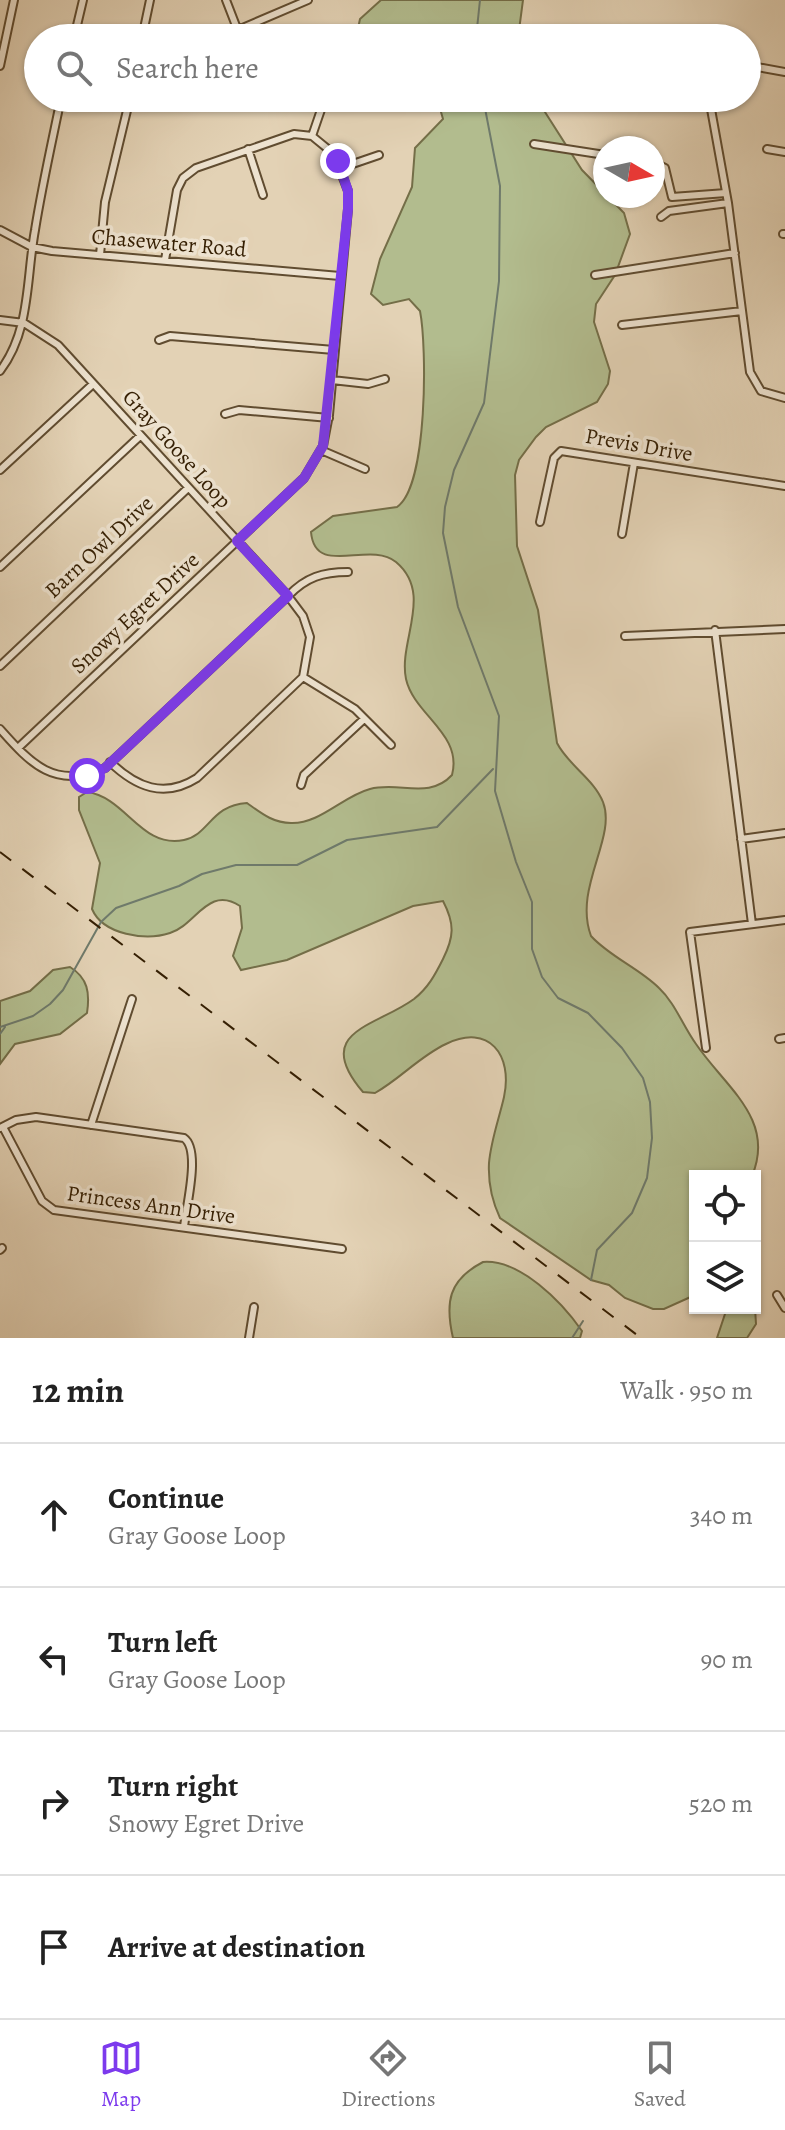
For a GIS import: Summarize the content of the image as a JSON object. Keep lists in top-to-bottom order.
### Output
{
  "streets": {
    "street": [
      "Chasewater Road",
      "Previs Drive",
      "Gray Goose Loop",
      "Barn Owl Drive",
      "Snowy Egret Drive",
      "Princess Ann Drive"
    ]
  },
  "crossings": [
    ["Chasewater Road", "Snowy Egret Drive"],
    ["Gray Goose Loop", "Barn Owl Drive"],
    ["Gray Goose Loop", "Snowy Egret Drive"]
  ],
  "north": "right",
  "page": {
    "search": "Search here",
    "heading": ["12 min", "Walk · 950 m"],
    "list": [
      ["Continue", "Gray Goose Loop", "340 m"],
      ["Turn left", "Gray Goose Loop", "90 m"],
      ["Turn right", "Snowy Egret Drive", "520 m"],
      "Arrive at destination"
    ],
    "nav": ["Map", "Directions", "Saved"]
  }
}
